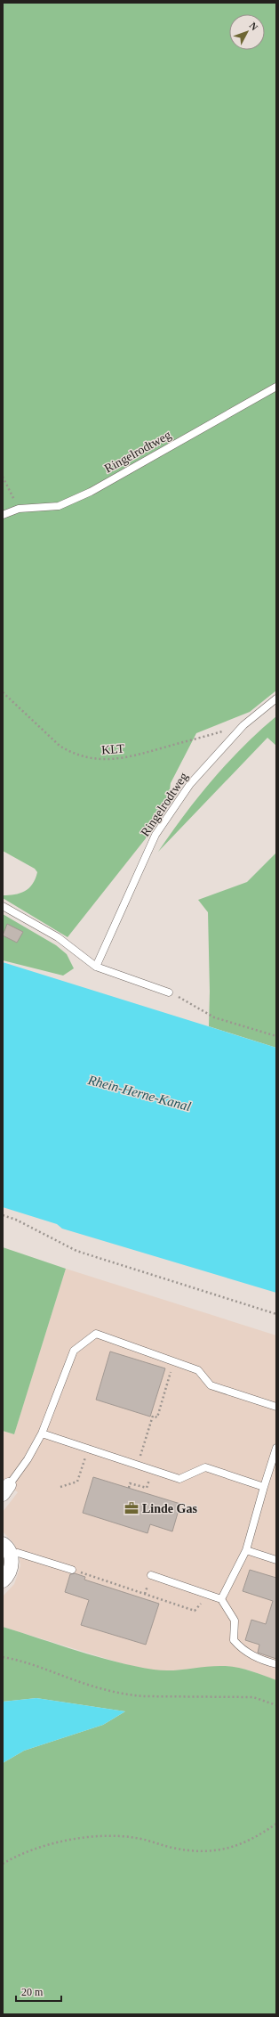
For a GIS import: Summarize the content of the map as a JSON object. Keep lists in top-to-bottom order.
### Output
{
  "streets": {
    "lane": ["Ringelrodtweg"],
    "path": ["KLT"]
  },
  "crossings": [
    ["Ringelrodtweg", "KLT"]
  ],
  "water": ["Rhein-Herne-Kanal"],
  "places": {
    "office": ["Linde Gas"]
  },
  "scale_bar": "20 m",
  "north": "top right"
}
